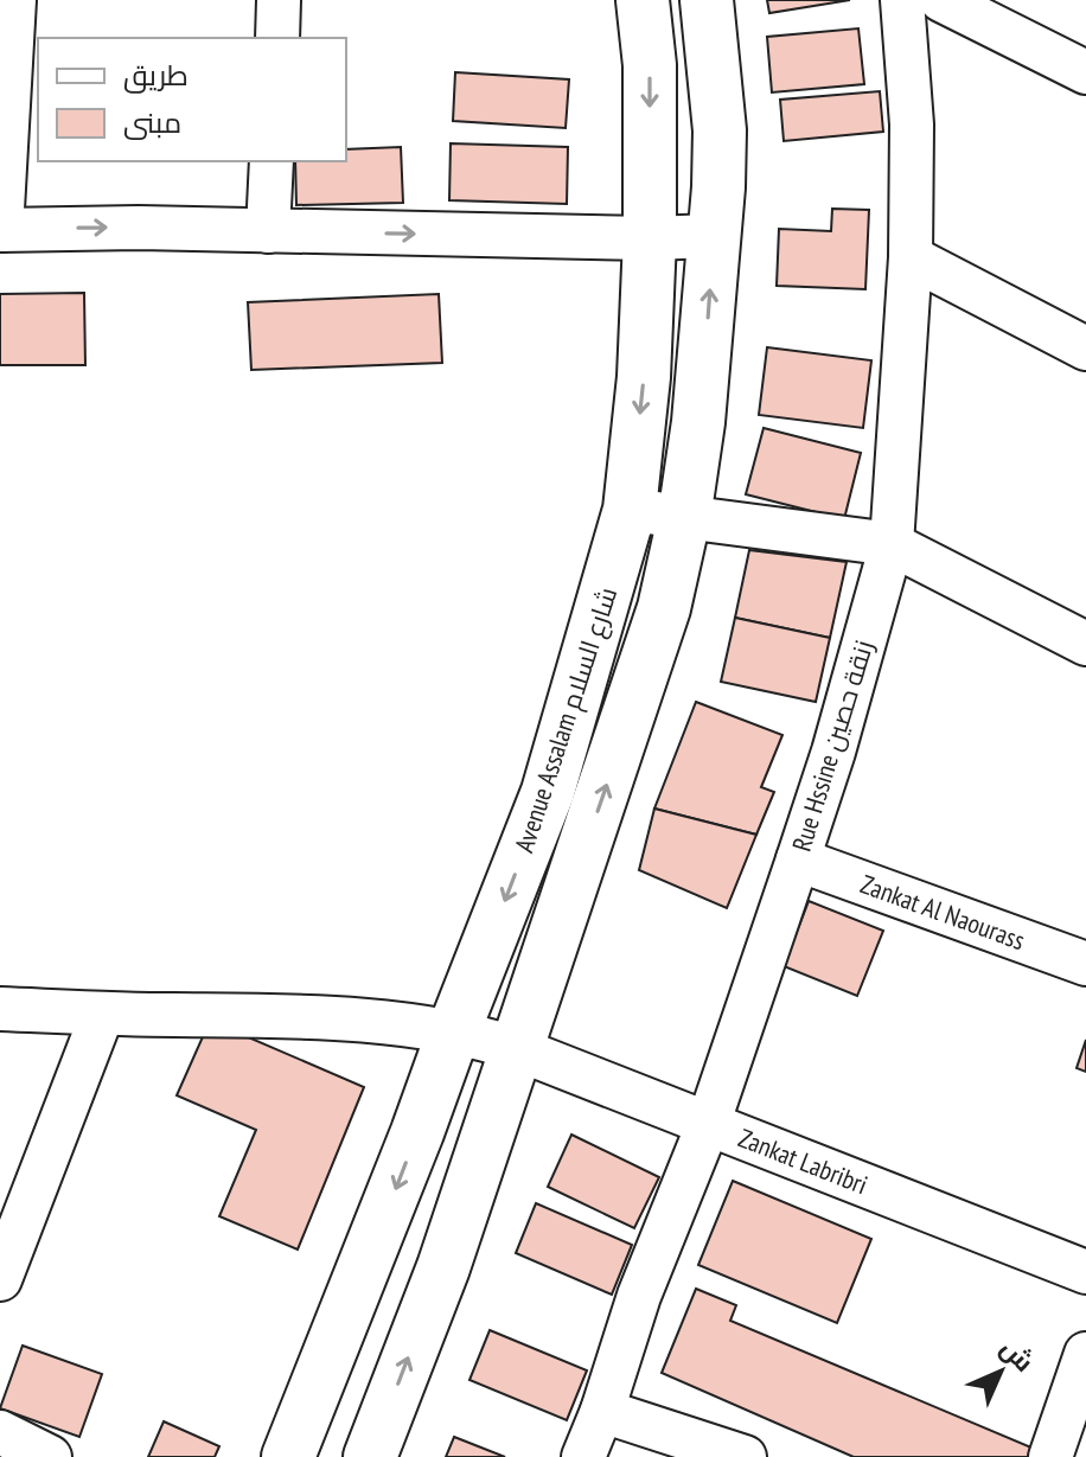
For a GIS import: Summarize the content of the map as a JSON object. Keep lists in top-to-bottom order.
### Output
{
  "streets": {
    "street": [
      "Avenue Assalam شارع السلام",
      "Rue Hssine زنقة حصين",
      "Zankat Al Naourass",
      "Zankat Labribri"
    ]
  },
  "crossings": [
    ["Avenue Assalam شارع السلام", "Zankat Labribri"],
    ["Rue Hssine زنقة حصين", "Zankat Al Naourass"],
    ["Rue Hssine زنقة حصين", "Zankat Labribri"]
  ],
  "legend": ["طريق", "مبنى"],
  "north": "top right"
}
